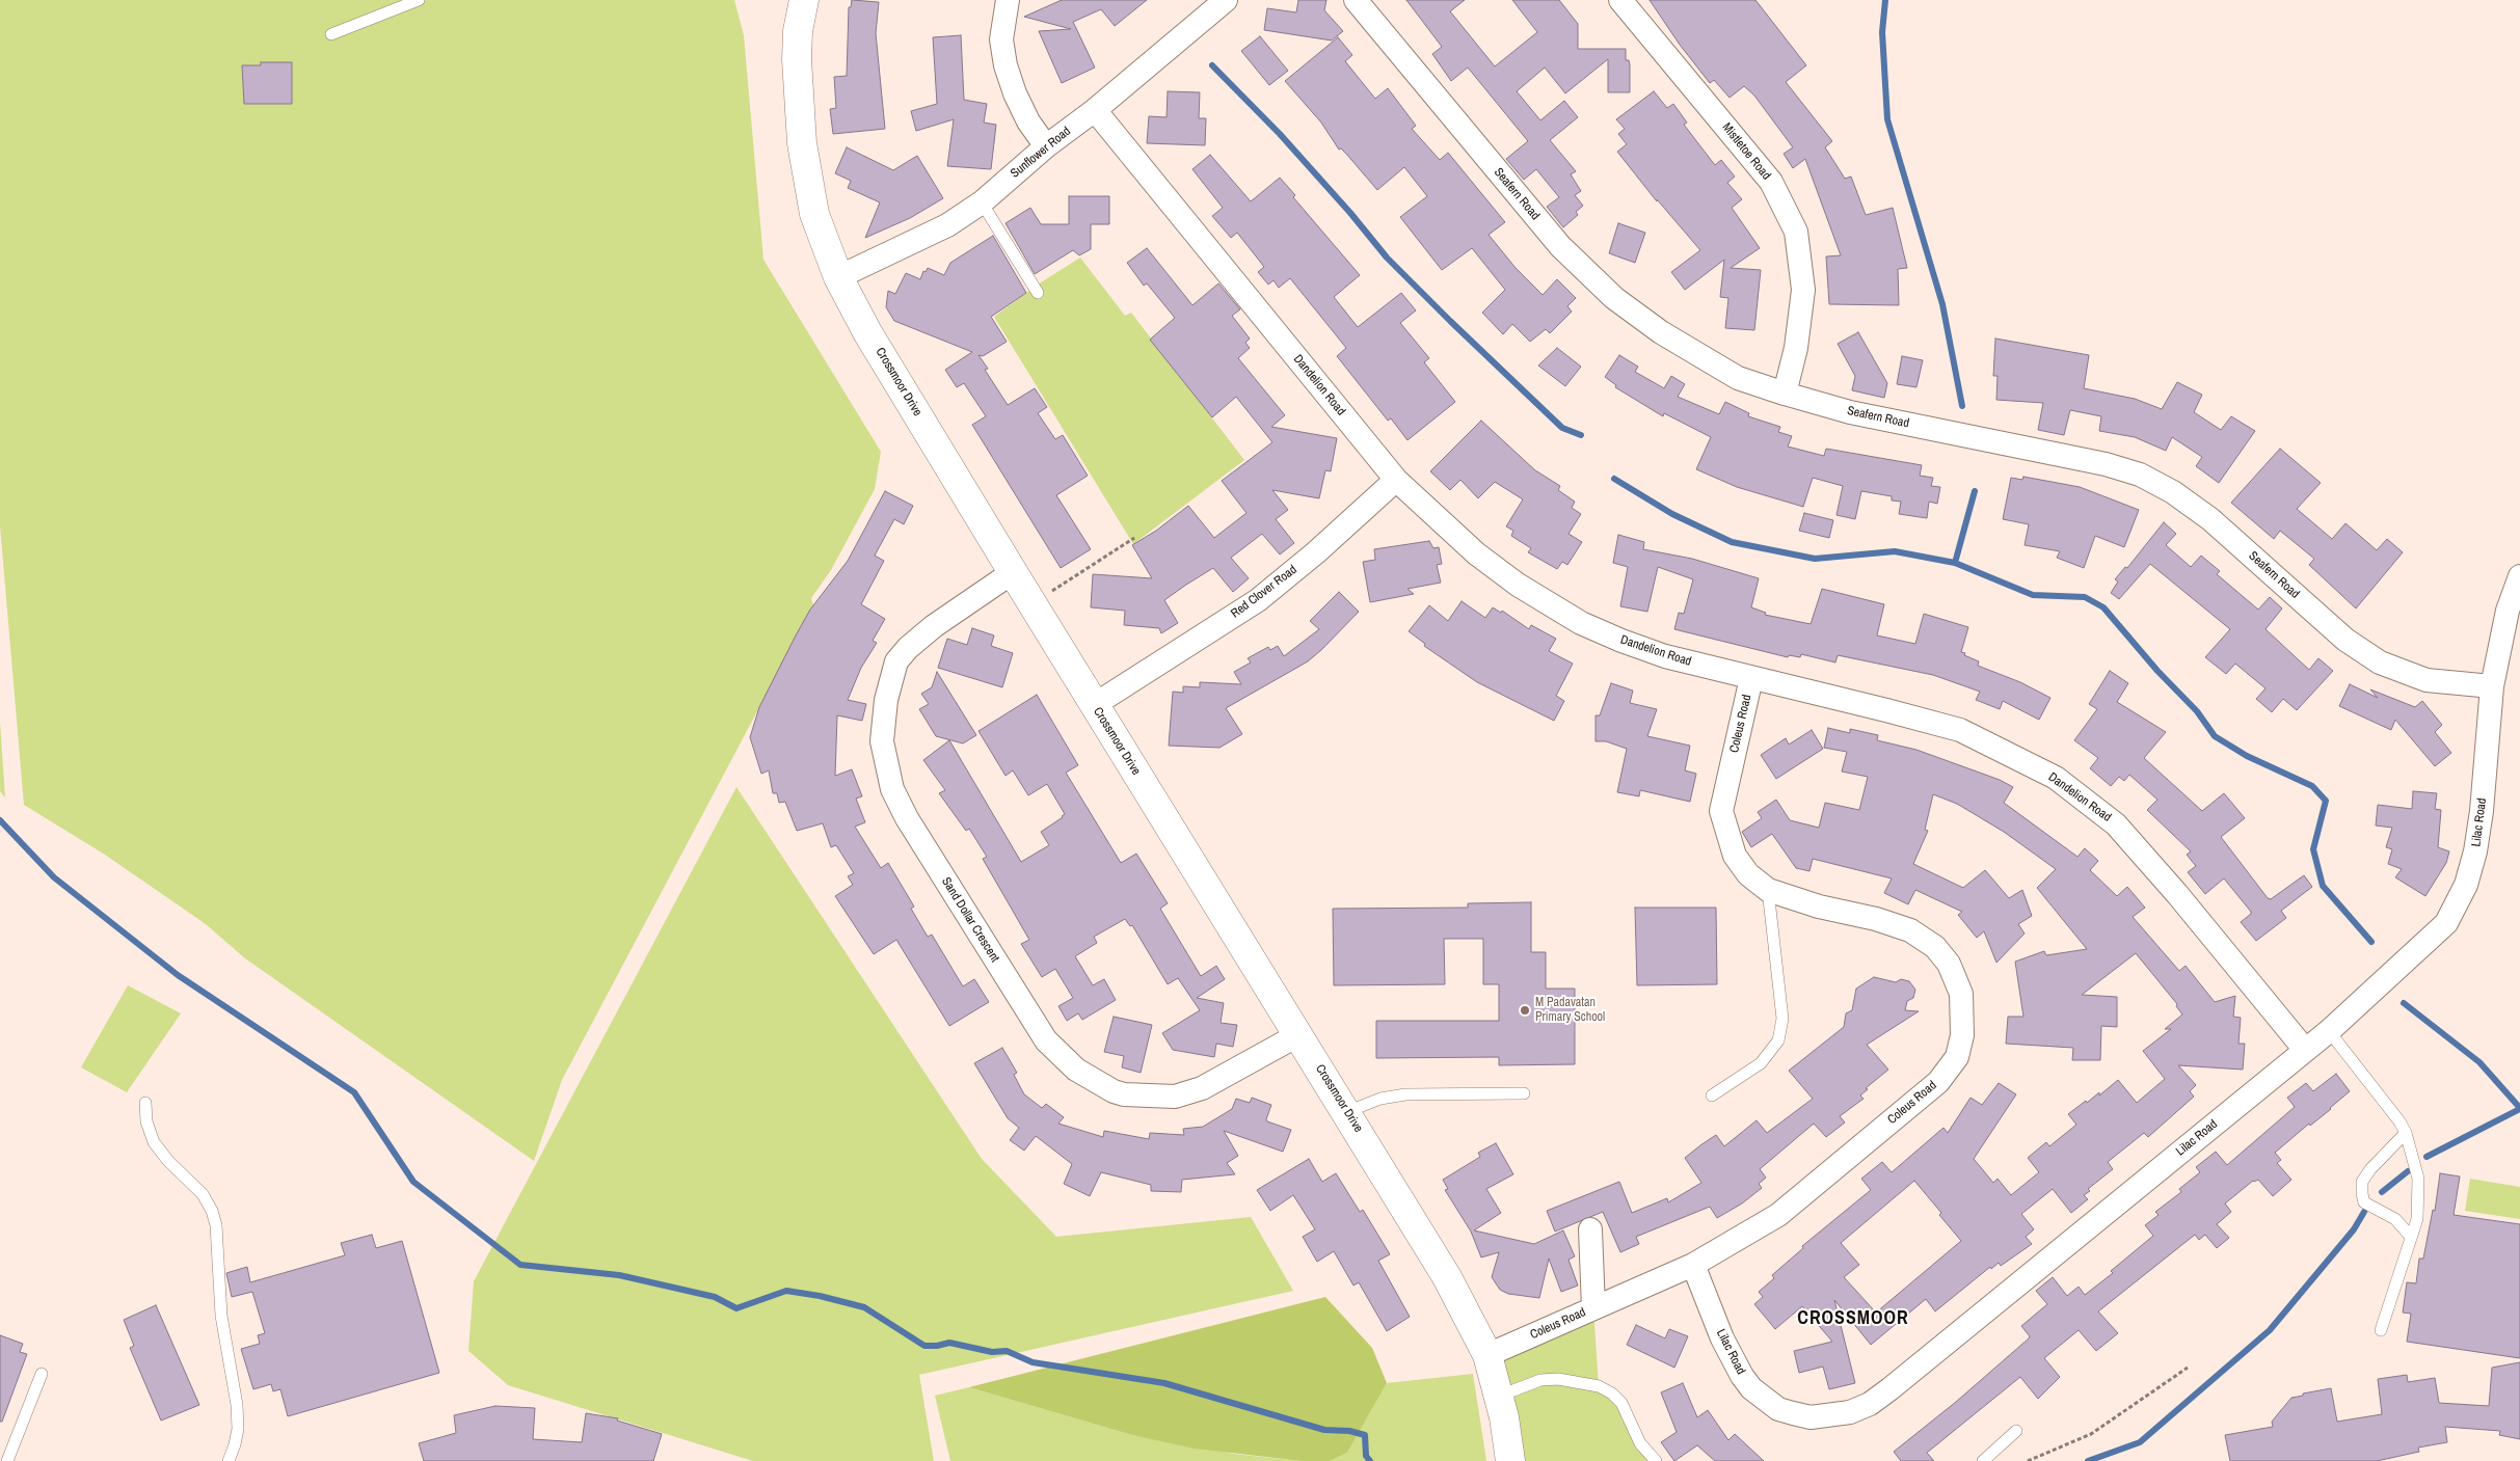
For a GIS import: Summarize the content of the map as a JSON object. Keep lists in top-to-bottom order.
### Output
{
  "streets": {
    "street": [
      "Mistletoe Road",
      "Sunflower Road",
      "Seafern Road",
      "Crossmoor Drive",
      "Dandelion Road",
      "Red Clover Road",
      "Coleus Road",
      "Lilac Road",
      "Sand Dollar Crescent"
    ]
  },
  "crossings": [
    ["Mistletoe Road", "Seafern Road"],
    ["Sunflower Road", "Crossmoor Drive"],
    ["Sunflower Road", "Dandelion Road"],
    ["Seafern Road", "Lilac Road"],
    ["Crossmoor Drive", "Red Clover Road"],
    ["Crossmoor Drive", "Coleus Road"],
    ["Crossmoor Drive", "Sand Dollar Crescent"],
    ["Dandelion Road", "Red Clover Road"],
    ["Dandelion Road", "Coleus Road"],
    ["Dandelion Road", "Lilac Road"],
    ["Coleus Road", "Lilac Road"]
  ],
  "districts": ["CROSSMOOR"],
  "places": ["M Padavatan Primary School"]
}
